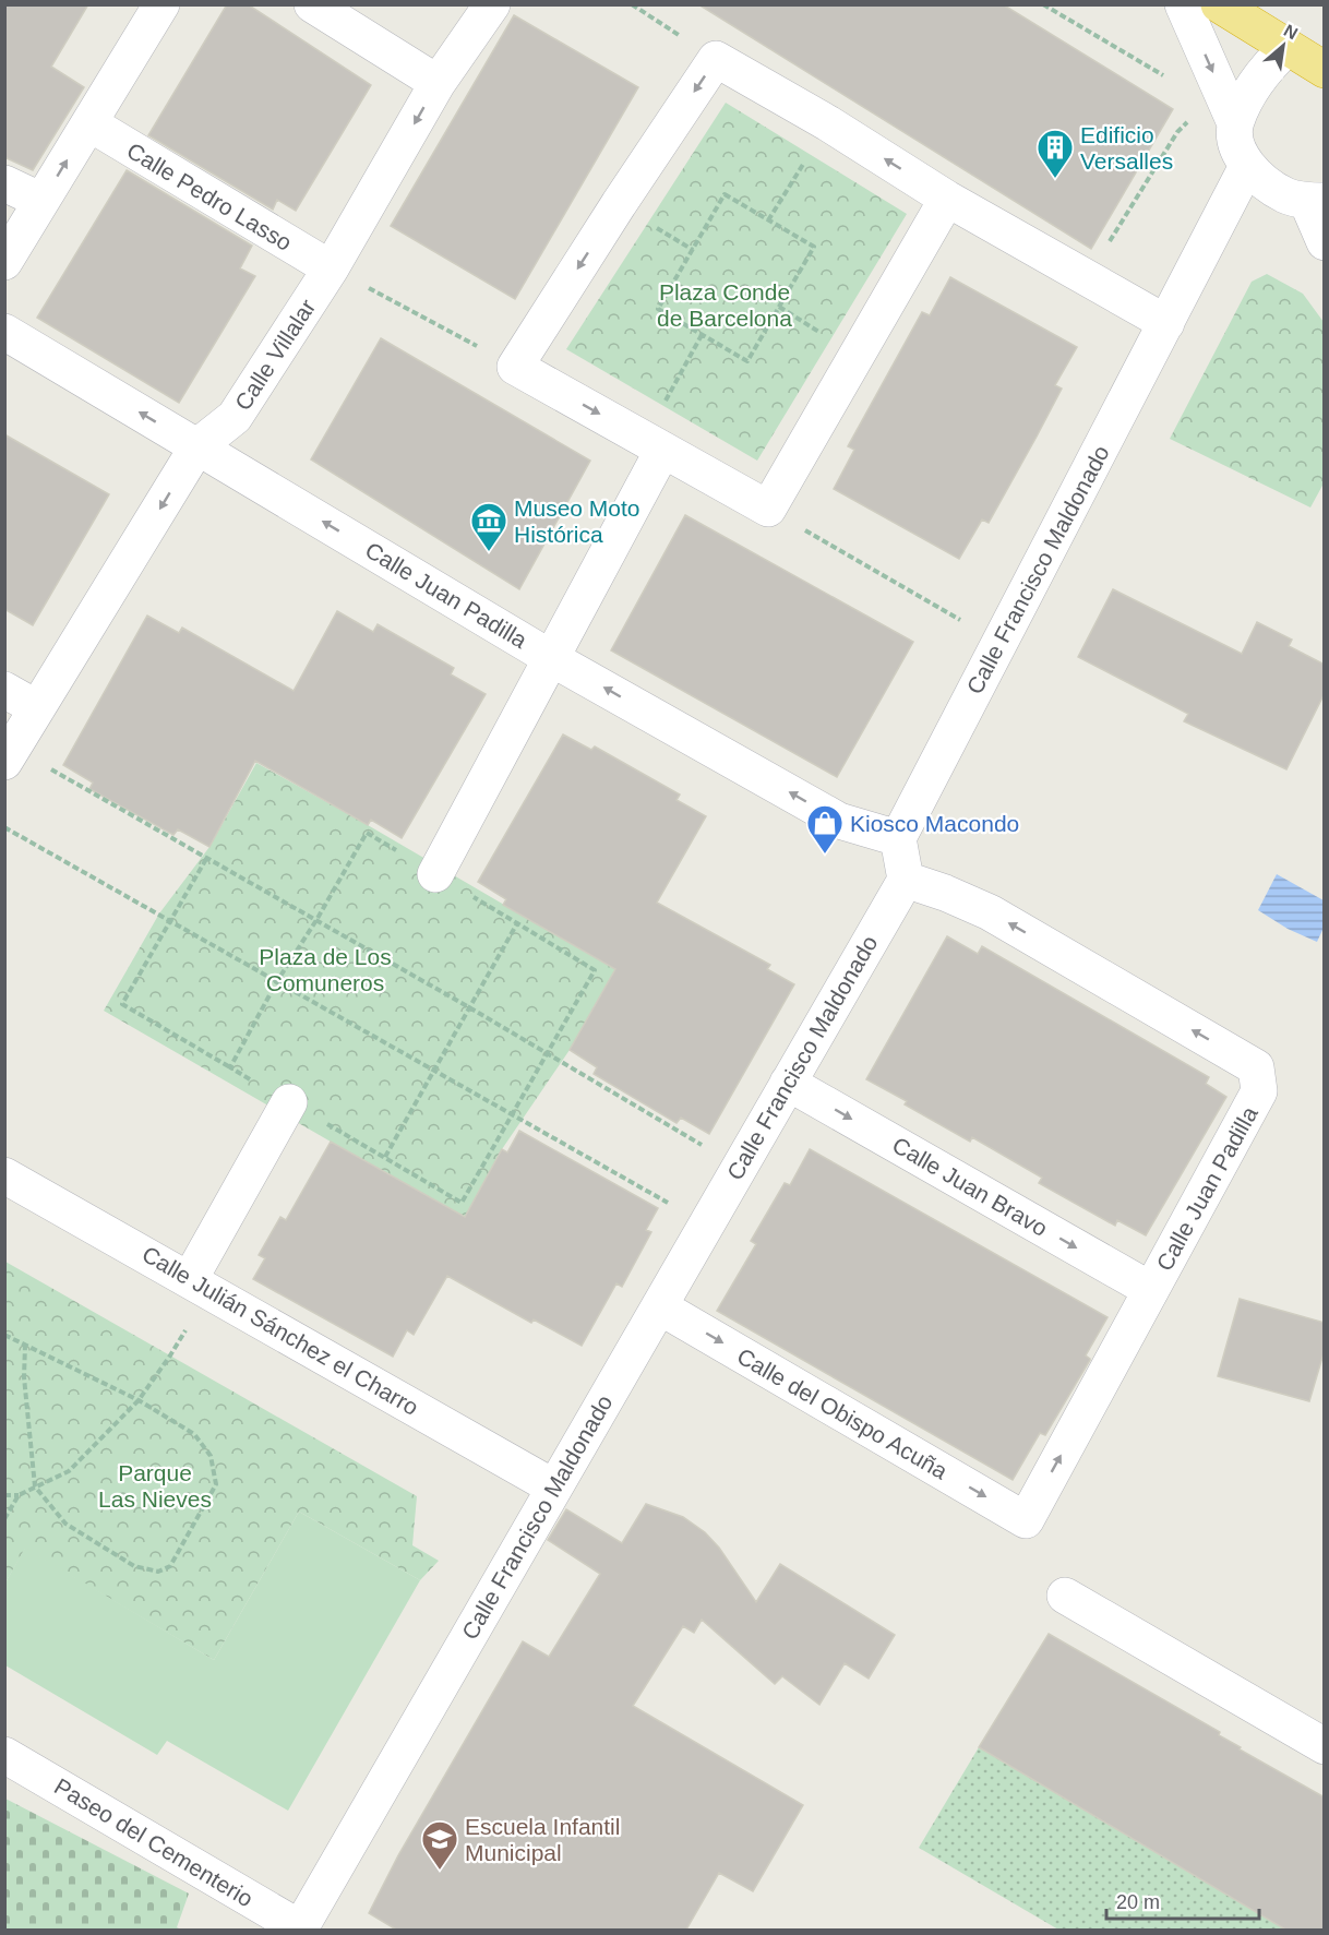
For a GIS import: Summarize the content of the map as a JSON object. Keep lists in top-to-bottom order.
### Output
{
  "streets": {
    "street": [
      "Calle Pedro Lasso",
      "Calle Villalar",
      "Calle Francisco Maldonado",
      "Calle Juan Padilla",
      "Calle Juan Bravo",
      "Calle Julián Sánchez el Charro",
      "Calle del Obispo Acuña",
      "Paseo del Cementerio"
    ]
  },
  "crossings": [
    ["Calle Pedro Lasso", "Calle Villalar"],
    ["Calle Villalar", "Calle Juan Padilla"],
    ["Calle Francisco Maldonado", "Calle Juan Padilla"],
    ["Calle Francisco Maldonado", "Calle Juan Bravo"],
    ["Calle Francisco Maldonado", "Calle Julián Sánchez el Charro"],
    ["Calle Francisco Maldonado", "Calle del Obispo Acuña"],
    ["Calle Francisco Maldonado", "Paseo del Cementerio"],
    ["Calle Juan Padilla", "Calle Juan Bravo"],
    ["Calle Juan Padilla", "Calle del Obispo Acuña"]
  ],
  "one_way": ["Calle Juan Bravo", "Calle del Obispo Acuña"],
  "parks": ["Plaza Conde de Barcelona", "Plaza de Los Comuneros", "Parque Las Nieves"],
  "places": {
    "building": ["Edificio Versalles"],
    "museum": ["Museo Moto Histórica"],
    "shop": ["Kiosco Macondo"],
    "school or university": ["Escuela Infantil Municipal"]
  },
  "scale_bar": "20 m",
  "north": "top right"
}
